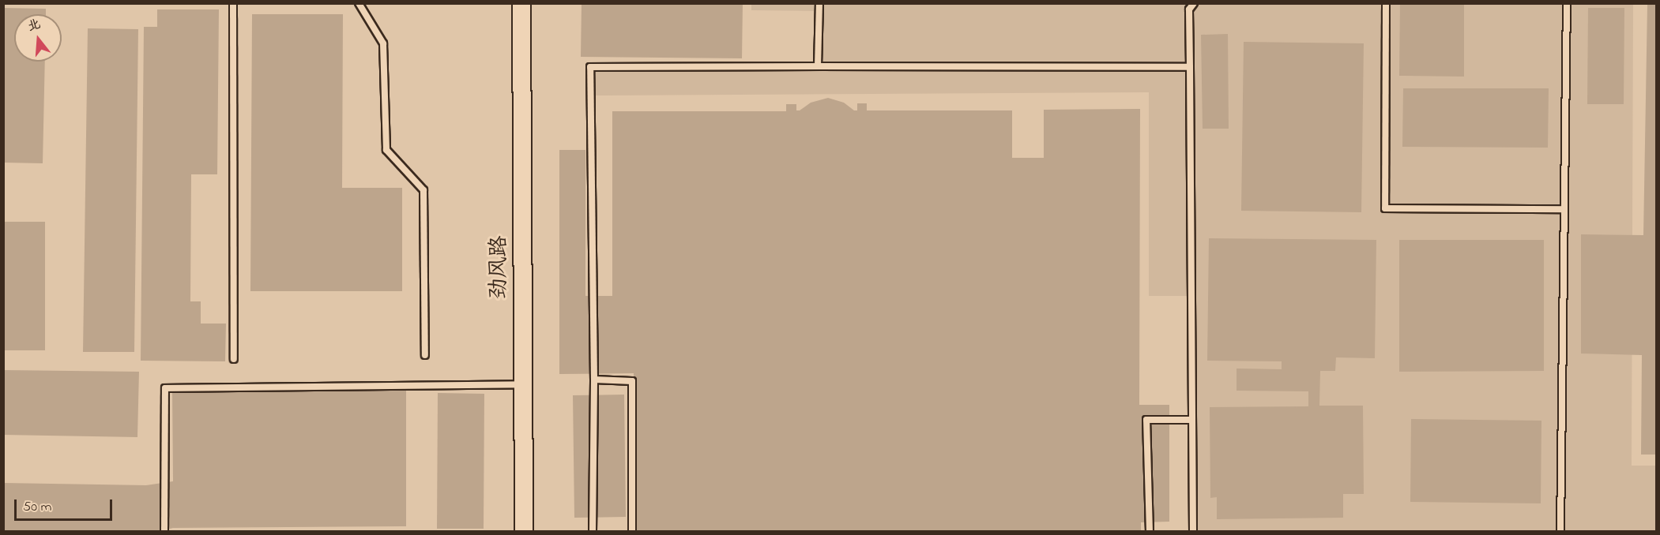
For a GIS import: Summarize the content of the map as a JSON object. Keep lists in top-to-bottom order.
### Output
{
  "streets": {
    "street": ["劲风路"]
  },
  "scale_bar": "50 m",
  "north": "top"
}
